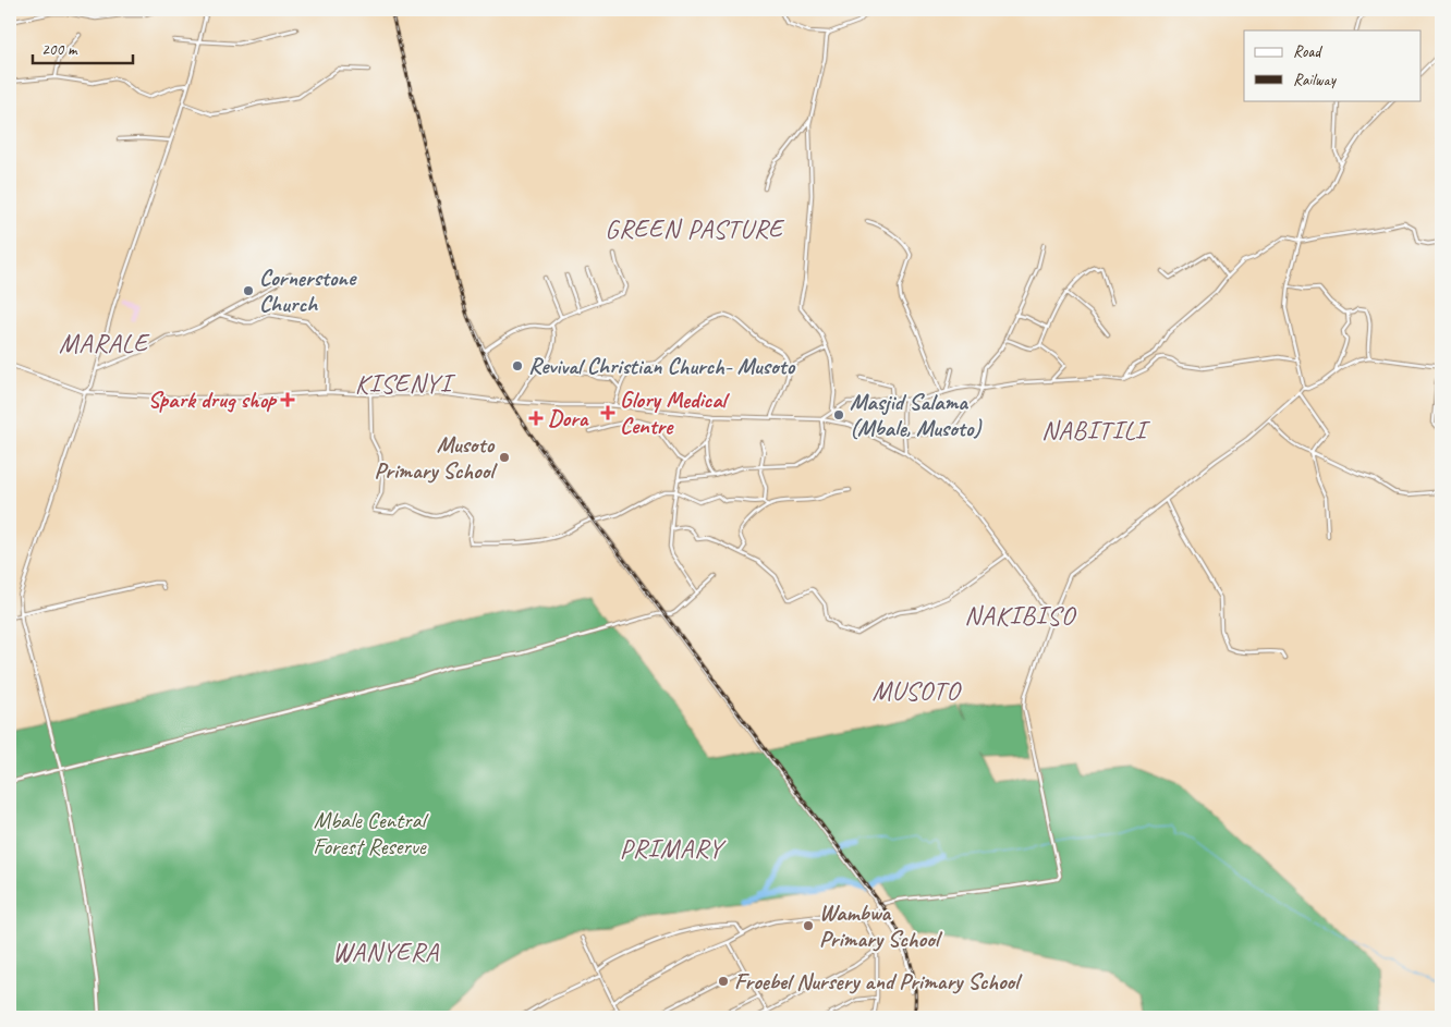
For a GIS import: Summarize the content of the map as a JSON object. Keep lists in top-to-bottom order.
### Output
{
  "districts": [
    "GREEN PASTURE",
    "MARALE",
    "KISENYI",
    "NABITILI",
    "NAKIBISO",
    "MUSOTO",
    "PRIMARY",
    "WANYERA"
  ],
  "parks": ["Mbale Central Forest Reserve"],
  "places": {
    "other": [
      "Cornerstone Church",
      "Revival Christian Church- Musoto",
      "Masjid Salama (Mbale, Musoto)",
      "Musoto Primary School",
      "Wambwa Primary School",
      "Froebel Nursery and Primary School"
    ],
    "health": ["Spark drug shop", "Glory Medical Centre", "Dora"]
  },
  "legend": ["Road", "Railway"],
  "scale_bar": "200 m"
}
